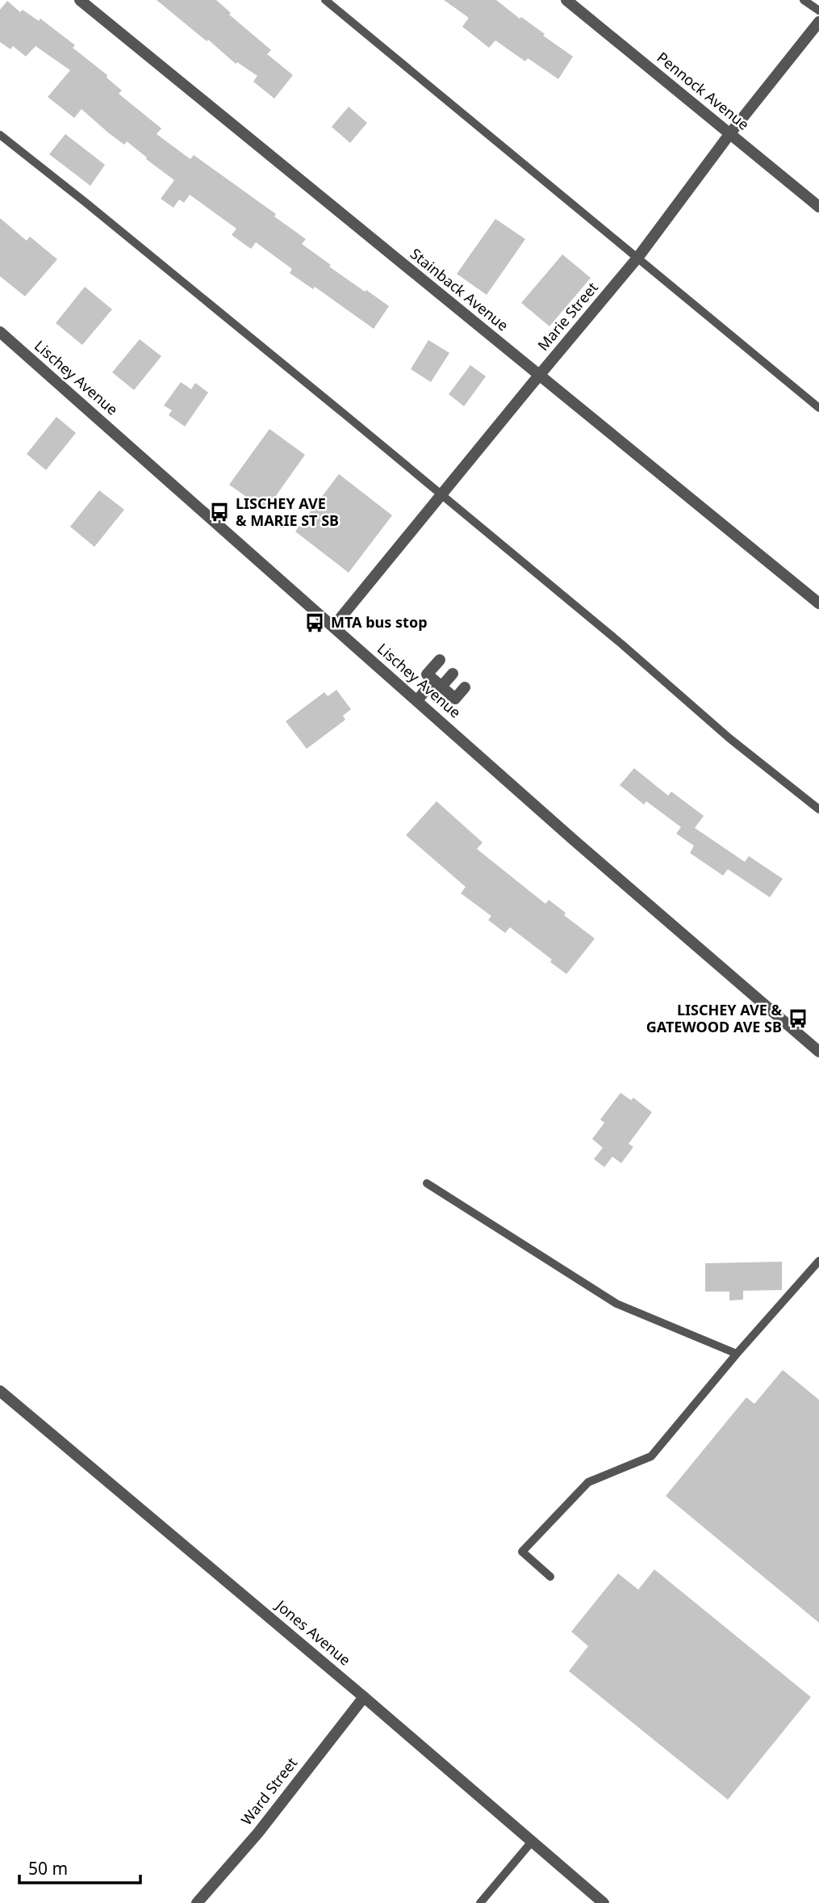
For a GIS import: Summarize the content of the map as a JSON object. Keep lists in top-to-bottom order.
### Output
{
  "streets": {
    "street": [
      "Pennock Avenue",
      "Stainback Avenue",
      "Marie Street",
      "Lischey Avenue",
      "Jones Avenue",
      "Ward Street"
    ]
  },
  "crossings": [
    ["Pennock Avenue", "Marie Street"],
    ["Stainback Avenue", "Marie Street"],
    ["Marie Street", "Lischey Avenue"],
    ["Jones Avenue", "Ward Street"]
  ],
  "places": {
    "bus stop": ["LISCHEY AVE & MARIE ST SB", "MTA bus stop", "LISCHEY AVE & GATEWOOD AVE SB"]
  },
  "scale_bar": "50 m"
}
